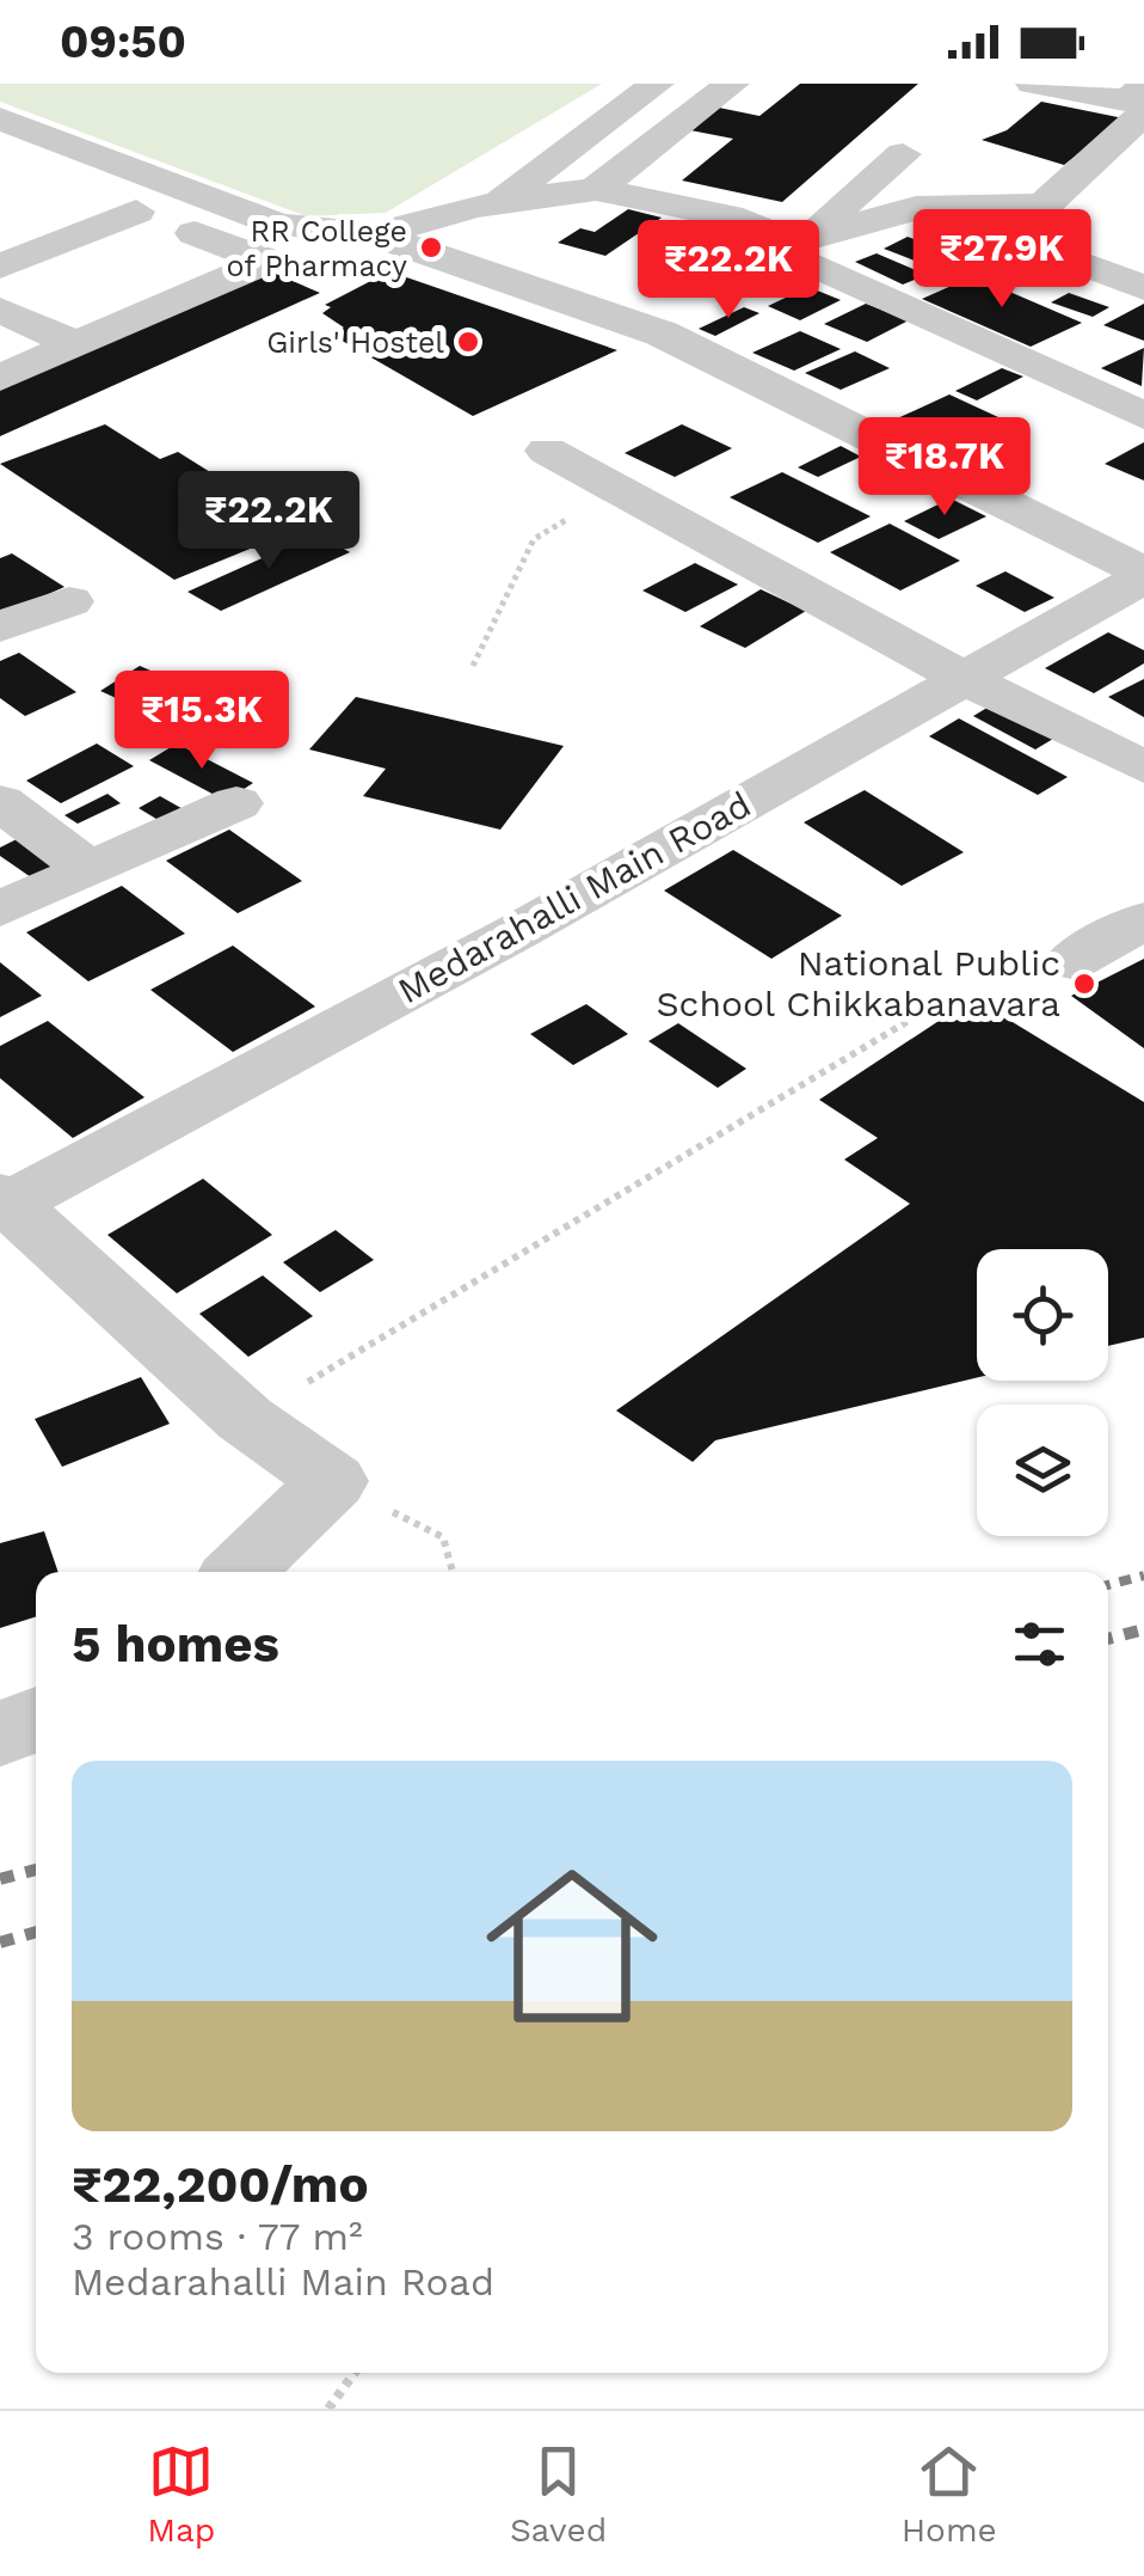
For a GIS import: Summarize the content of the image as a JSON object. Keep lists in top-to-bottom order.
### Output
{
  "streets": {
    "street": ["Medarahalli Main Road"]
  },
  "places": ["RR College of Pharmacy", "Girls' Hostel", "National Public School Chikkabanavara"],
  "page": {
    "status": "09:50",
    "price": [
      "₹27.9K",
      "₹22.2K",
      "₹18.7K",
      "₹22.2K",
      "₹15.3K"
    ],
    "heading": "5 homes",
    "list": [
      {
        "name": "₹22,200/mo",
        "note": "3 rooms · 77 m² · Medarahalli Main Road"
      }
    ],
    "tabs": ["Map", "Saved", "Home"]
  }
}
